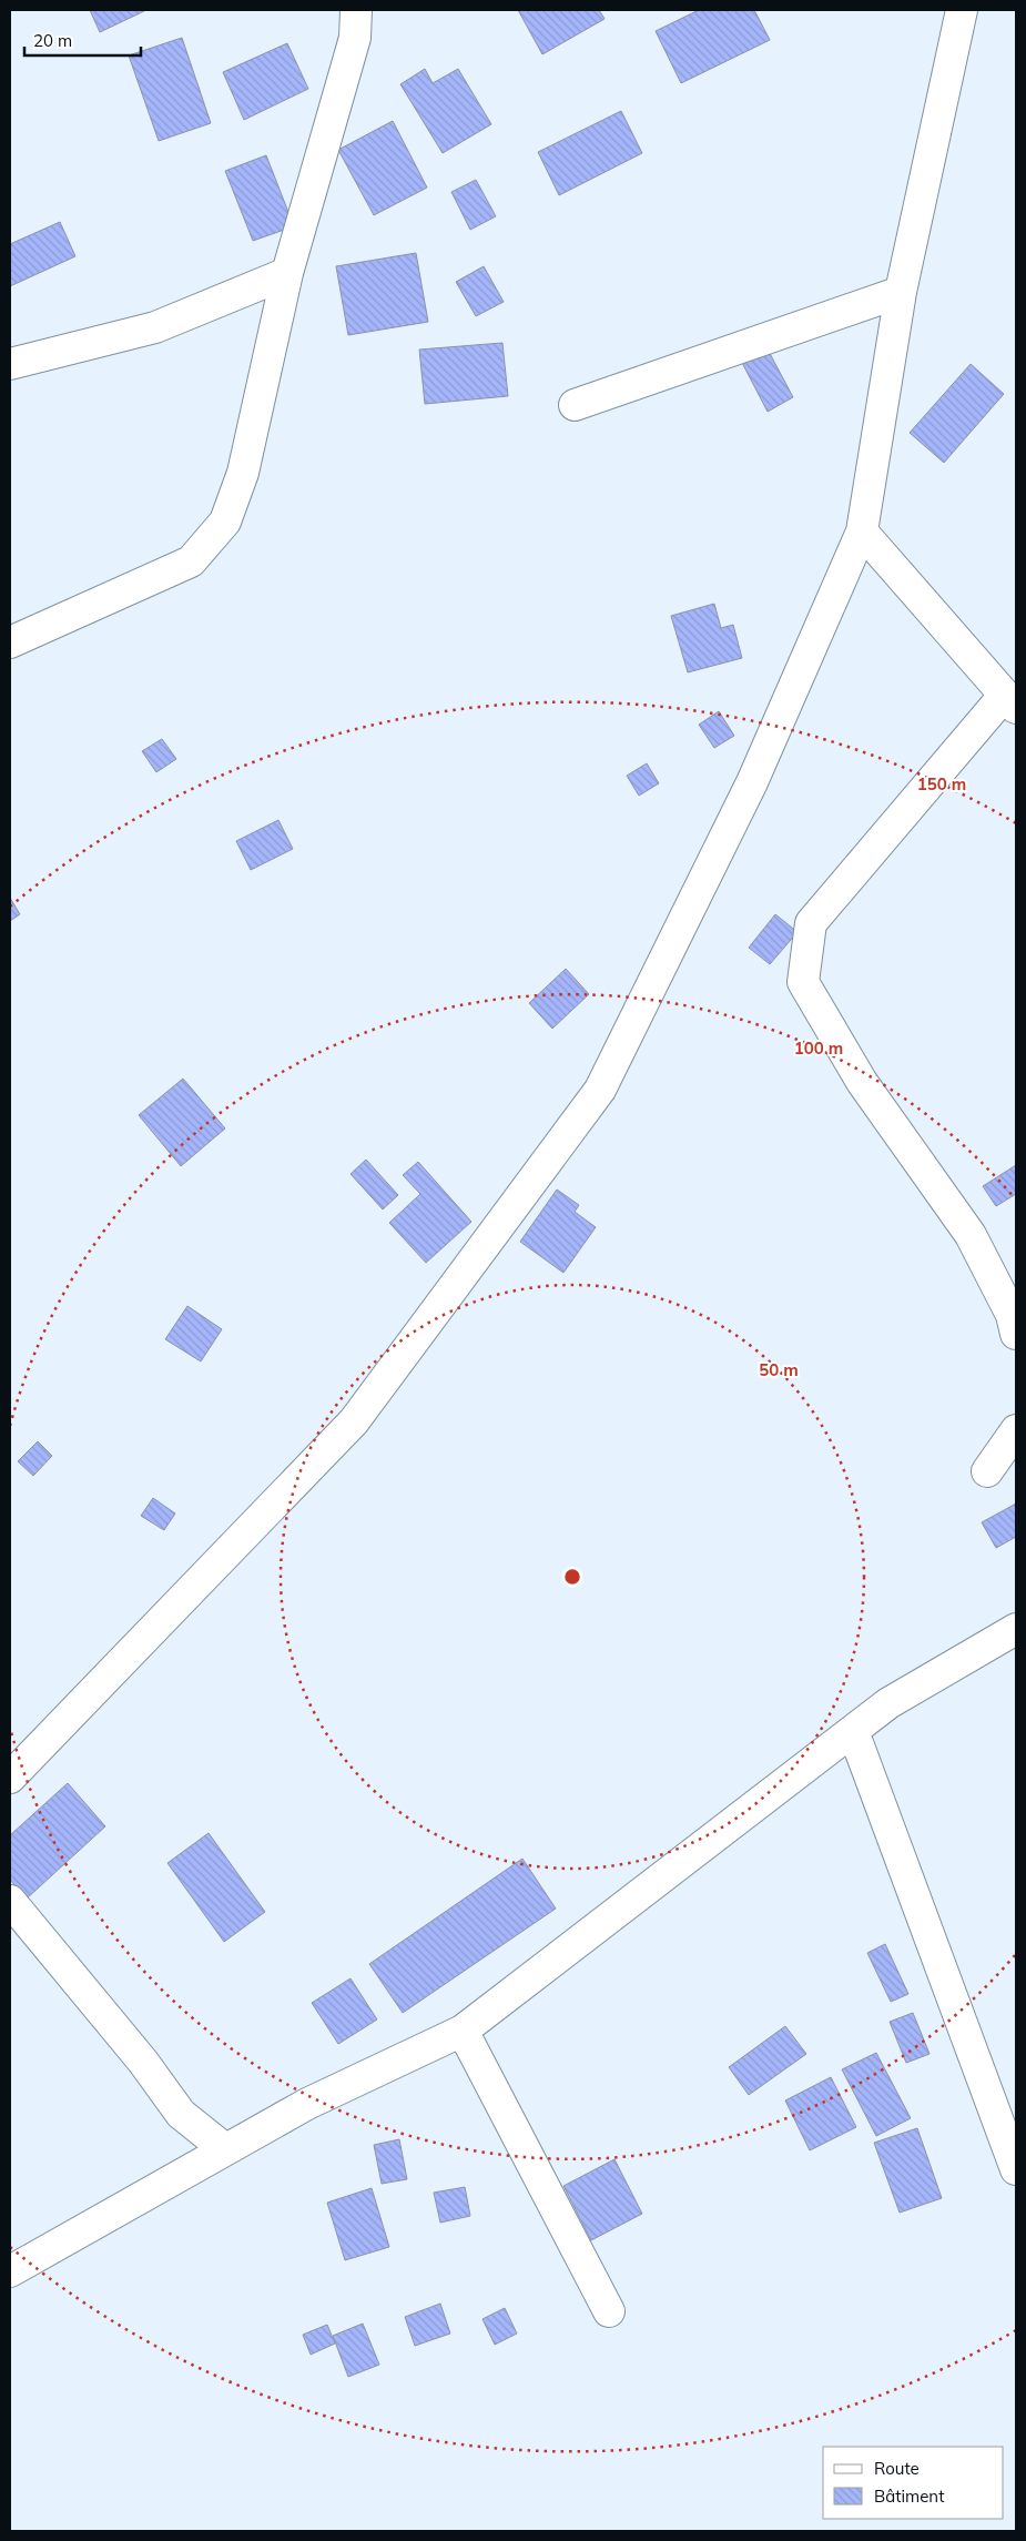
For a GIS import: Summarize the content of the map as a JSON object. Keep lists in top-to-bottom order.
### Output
{
  "legend": ["Route", "Bâtiment"],
  "scale_bar": "20 m",
  "rings": ["150 m", "100 m", "50 m"]
}
